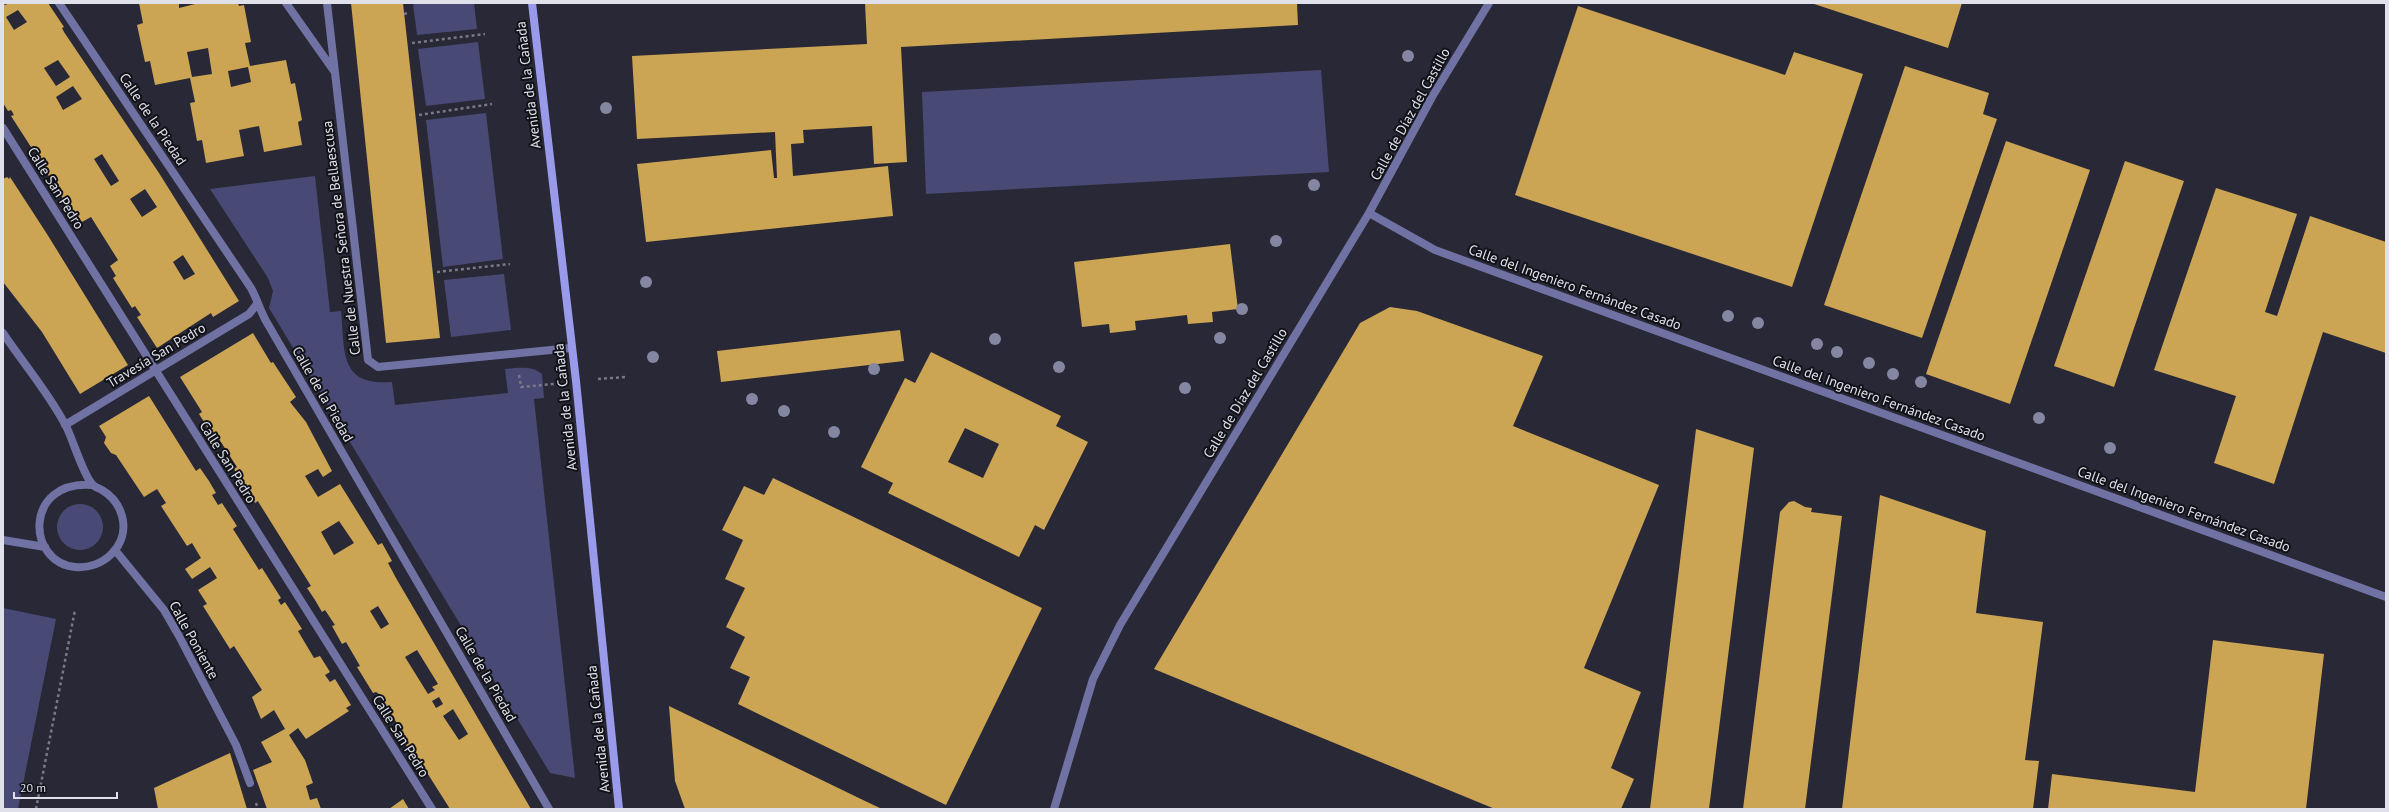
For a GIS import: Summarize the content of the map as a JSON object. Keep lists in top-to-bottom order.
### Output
{
  "streets": {
    "street": [
      "Avenida de la Cañada",
      "Calle de Díaz del Castillo",
      "Calle de la Piedad",
      "Calle San Pedro",
      "Calle de Nuestra Señora de Bellaescusa",
      "Calle del Ingeniero Fernández Casado",
      "Travesía San Pedro",
      "Calle Poniente"
    ]
  },
  "crossings": [
    ["Avenida de la Cañada", "Calle de Nuestra Señora de Bellaescusa"],
    ["Calle de Díaz del Castillo", "Calle del Ingeniero Fernández Casado"],
    ["Calle de la Piedad", "Travesía San Pedro"],
    ["Calle San Pedro", "Travesía San Pedro"]
  ],
  "scale_bar": "20 m"
}
